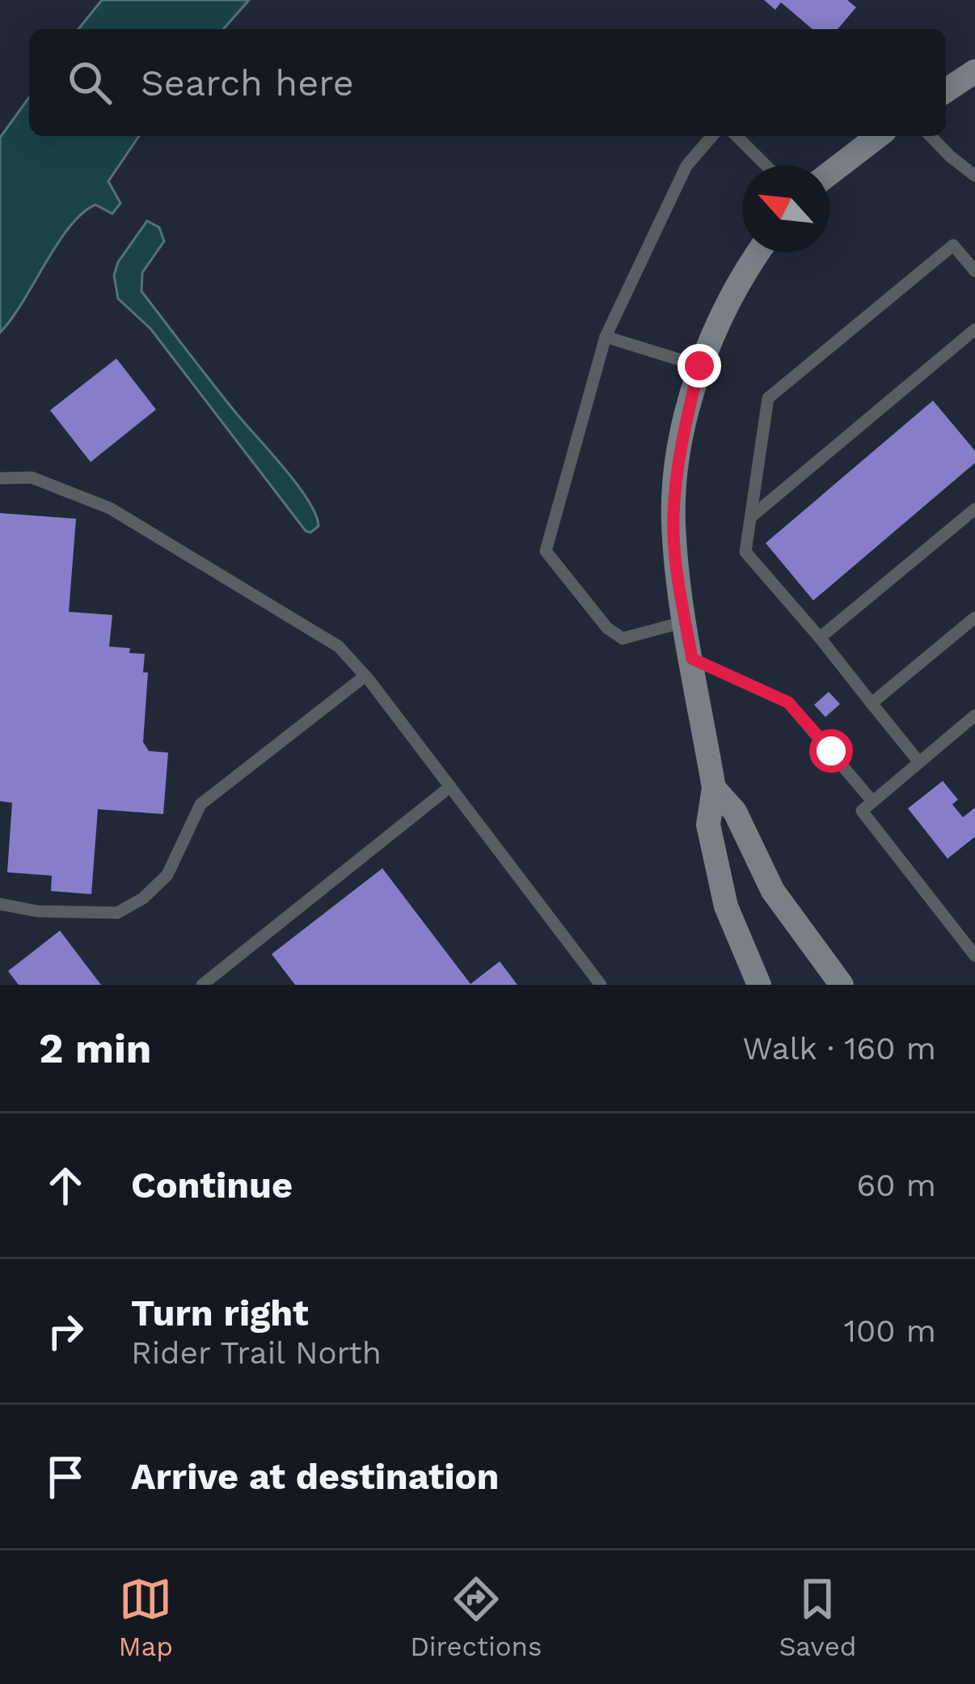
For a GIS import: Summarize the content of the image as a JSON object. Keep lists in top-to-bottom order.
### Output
{
  "north": "top left",
  "page": {
    "search": "Search here",
    "heading": ["2 min", "Walk · 160 m"],
    "list": [
      ["Continue", "60 m"],
      ["Turn right", "Rider Trail North", "100 m"],
      "Arrive at destination"
    ],
    "nav": ["Map", "Directions", "Saved"]
  }
}
